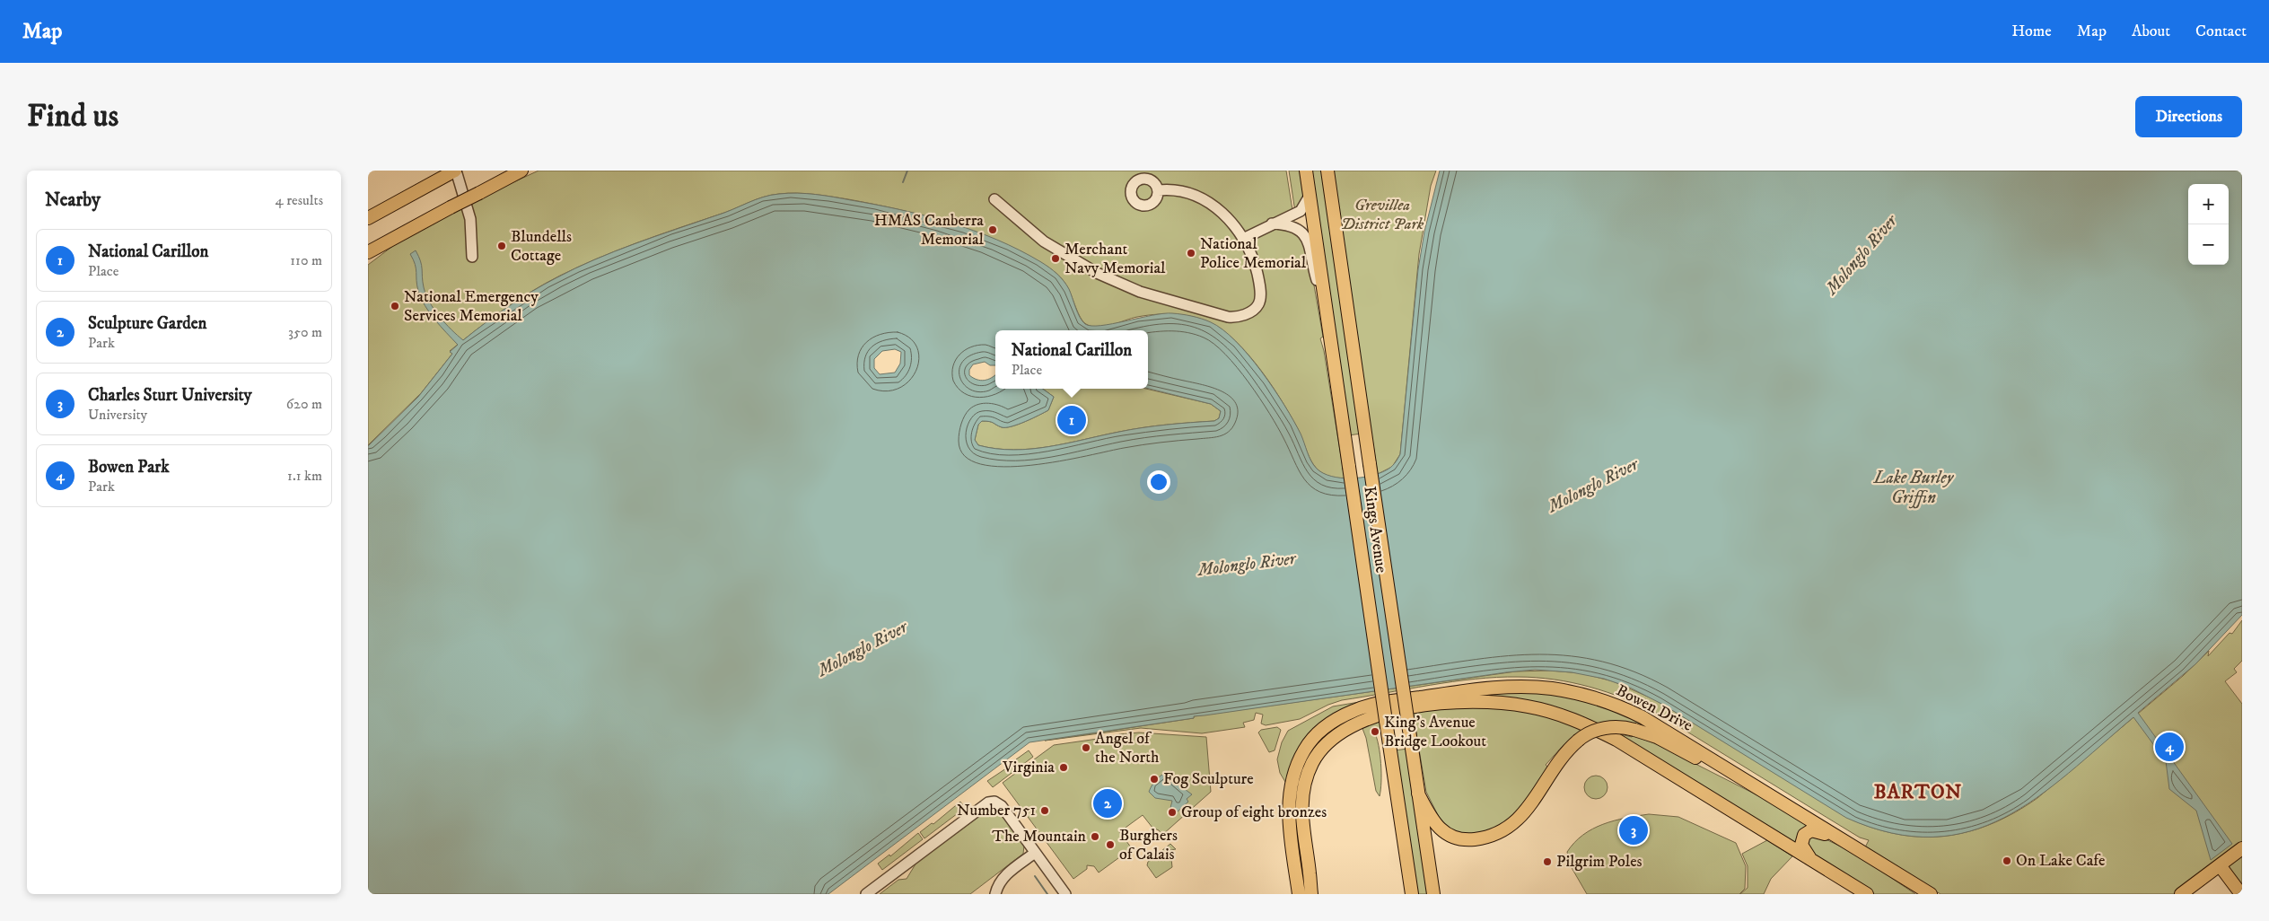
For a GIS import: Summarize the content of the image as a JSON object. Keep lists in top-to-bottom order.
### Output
{
  "streets": {
    "main road": ["Kings Avenue", "Bowen Drive"]
  },
  "districts": ["BARTON"],
  "water": ["Molonglo River", "Lake Burley Griffin"],
  "parks": ["Grevillea District Park"],
  "places": [
    "HMAS Canberra Memorial",
    "Blundells Cottage",
    "National Police Memorial",
    "Merchant Navy Memorial",
    "National Emergency Services Memorial",
    "King's Avenue Bridge Lookout",
    "Angel of the North",
    "Virginia",
    "Fog Sculpture",
    "Number 751",
    "Group of eight bronzes",
    "The Mountain",
    "Burghers of Calais",
    "On Lake Cafe",
    "Pilgrim Poles"
  ],
  "page": {
    "header": "Map",
    "nav": [
      "Home",
      "Map",
      "About",
      "Contact"
    ],
    "buttons": "Directions",
    "title": "Find us",
    "heading": ["Nearby", "4 results"],
    "map_buttons": ["+", "−"],
    "list": [
      {
        "mark": "1",
        "name": "National Carillon",
        "note": "Place",
        "value": "110 m"
      },
      {
        "mark": "2",
        "name": "Sculpture Garden",
        "note": "Park",
        "value": "350 m"
      },
      {
        "mark": "3",
        "name": "Charles Sturt University",
        "note": "University",
        "value": "620 m"
      },
      {
        "mark": "4",
        "name": "Bowen Park",
        "note": "Park",
        "value": "1.1 km"
      }
    ],
    "popup": ["National Carillon", "Place"],
    "pins": [
      "1",
      "4",
      "2",
      "3"
    ]
  }
}
